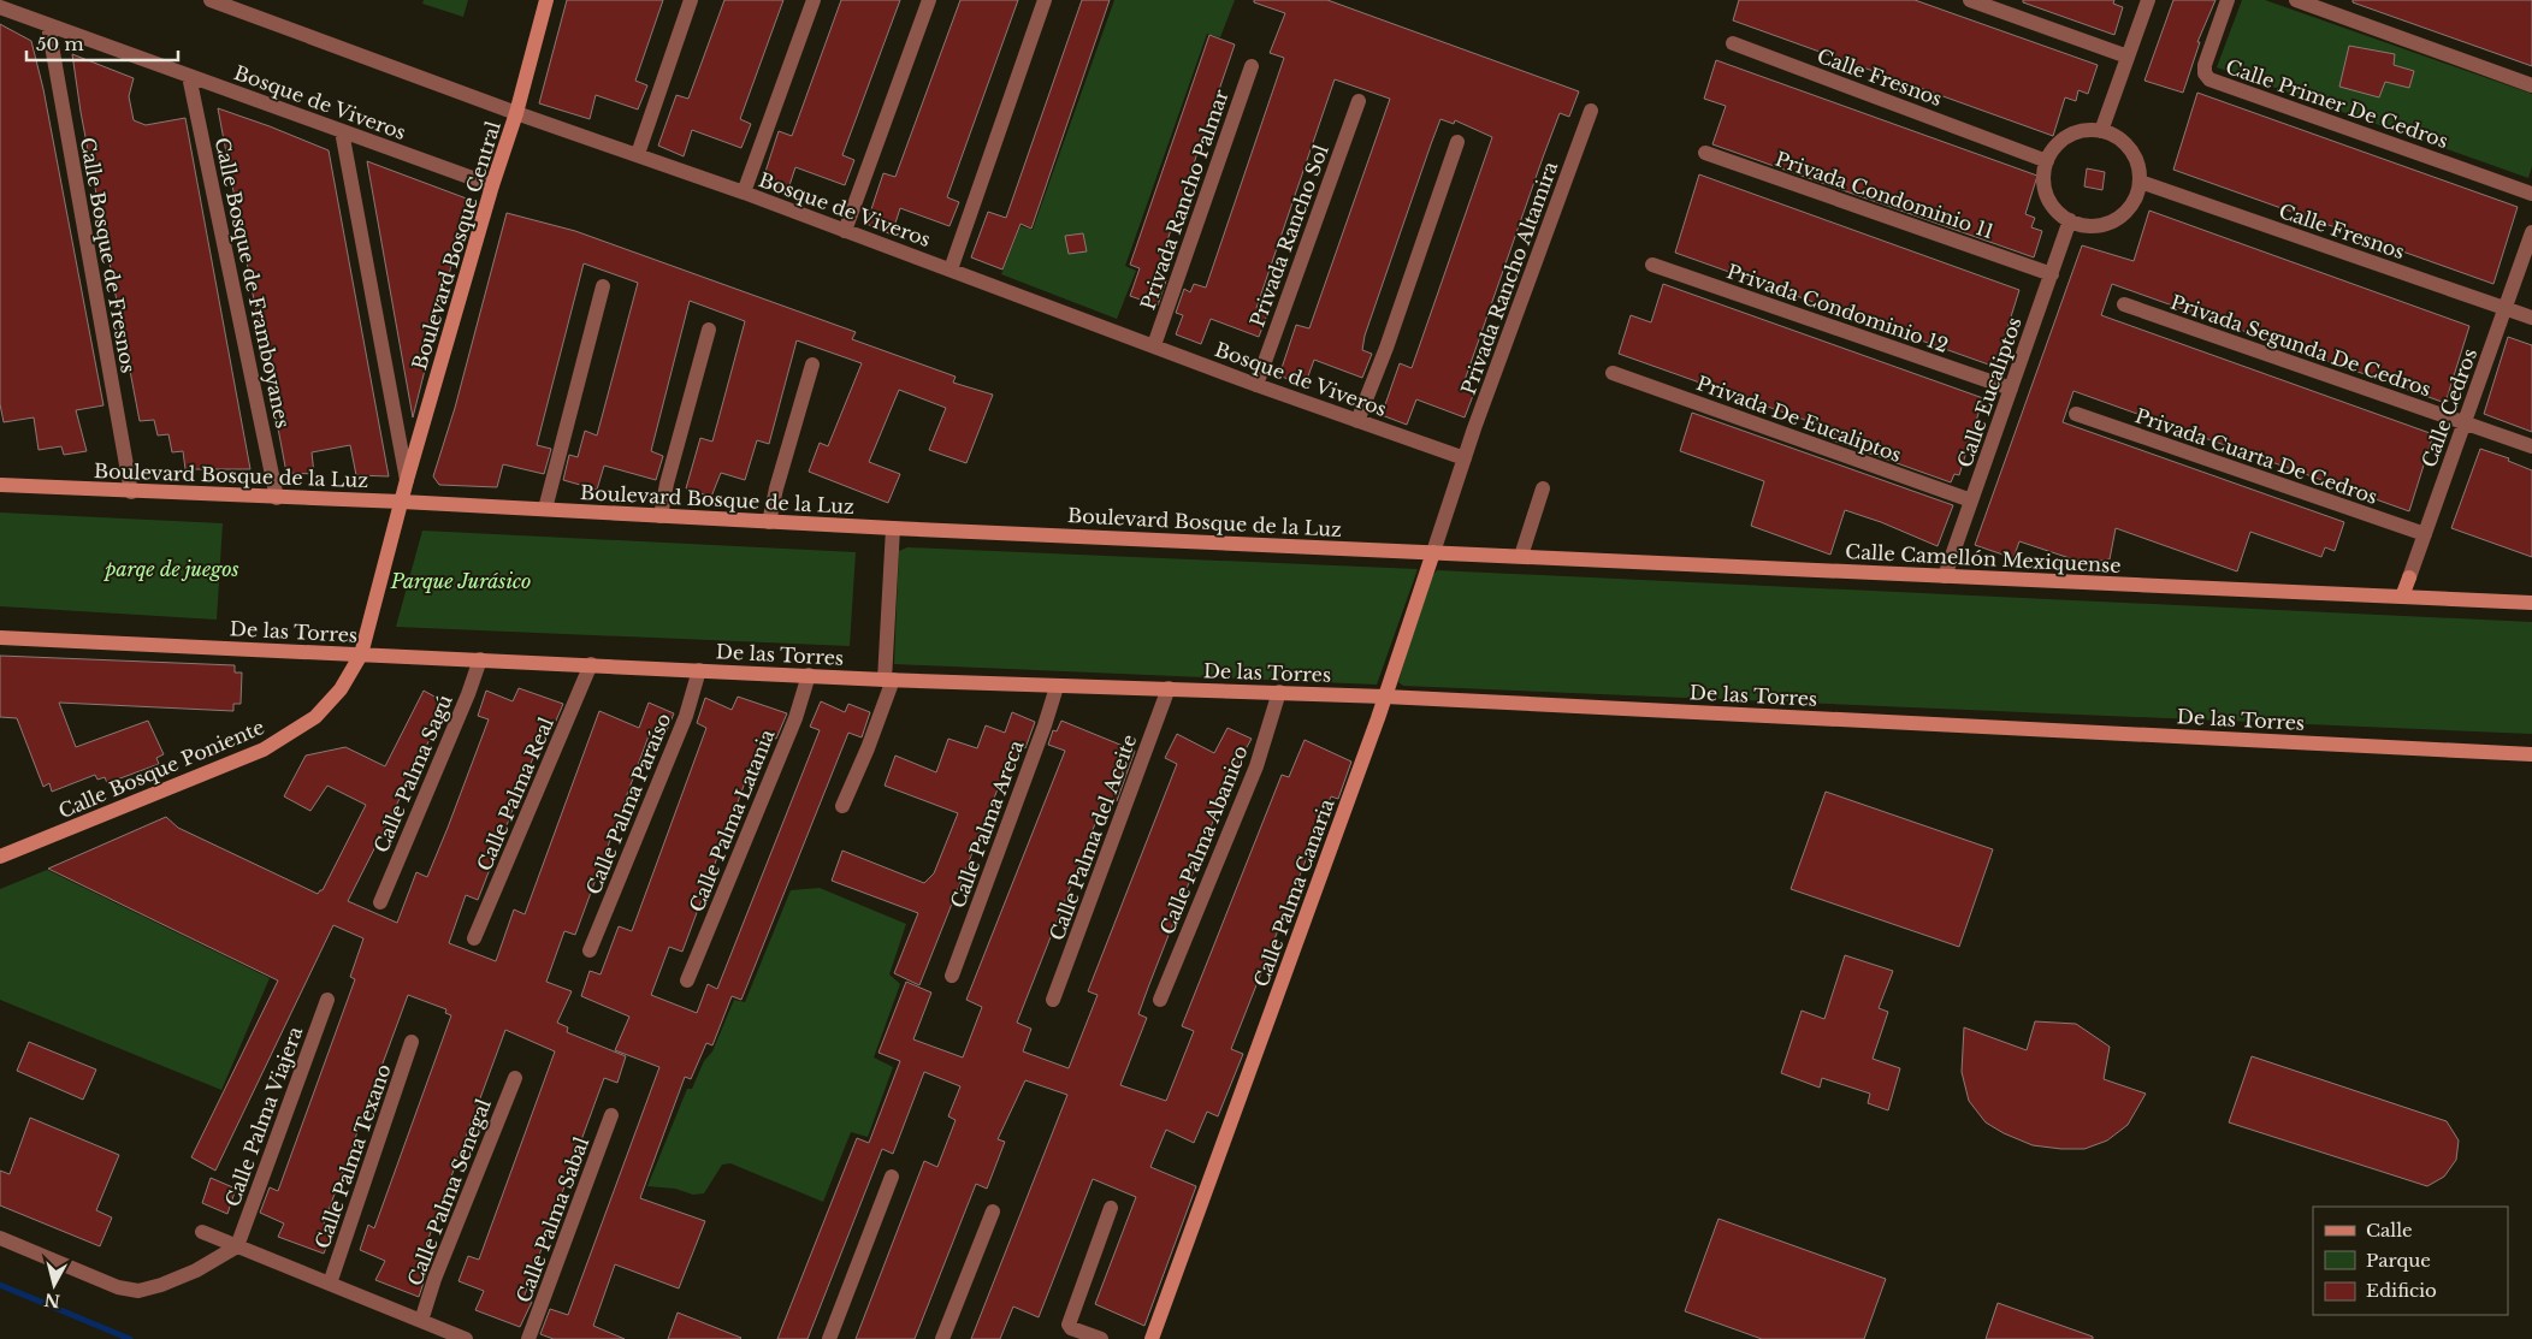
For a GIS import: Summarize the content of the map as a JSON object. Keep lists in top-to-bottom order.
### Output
{
  "streets": {
    "main road": [
      "Boulevard Bosque Central",
      "Calle Cedros",
      "Boulevard Bosque de la Luz",
      "Calle Camellón Mexiquense",
      "De las Torres",
      "Calle Bosque Poniente",
      "Calle Palma Canaria"
    ],
    "street": [
      "Calle Fresnos",
      "Bosque de Viveros",
      "Calle Primer De Cedros",
      "Privada Condominio 11",
      "Privada Rancho Palmar",
      "Privada Rancho Sol",
      "Calle Bosque de Fresnos",
      "Privada Rancho Altamira",
      "Calle Bosque de Framboyanes",
      "Privada Condominio 12",
      "Privada Segunda De Cedros",
      "Calle Eucaliptos",
      "Privada De Eucaliptos",
      "Privada Cuarta De Cedros",
      "Calle Palma Sagú",
      "Calle Palma Real",
      "Calle Palma Paraíso",
      "Calle Palma Latania",
      "Calle Palma Areca",
      "Calle Palma del Aceite",
      "Calle Palma Abanico",
      "Calle Palma Viajera",
      "Calle Palma Texano",
      "Calle Palma Senegal",
      "Calle Palma Sabal"
    ]
  },
  "crossings": [
    ["Calle Fresnos", "Calle Eucaliptos"],
    ["Calle Fresnos", "Calle Cedros"],
    ["Bosque de Viveros", "Privada Rancho Palmar"],
    ["Bosque de Viveros", "Privada Rancho Sol"],
    ["Bosque de Viveros", "Boulevard Bosque Central"],
    ["Bosque de Viveros", "Calle Bosque de Fresnos"],
    ["Bosque de Viveros", "Privada Rancho Altamira"],
    ["Bosque de Viveros", "Calle Bosque de Framboyanes"],
    ["Bosque de Viveros", "Calle Palma Canaria"],
    ["Privada Condominio 11", "Calle Eucaliptos"],
    ["Boulevard Bosque Central", "Boulevard Bosque de la Luz"],
    ["Boulevard Bosque Central", "Calle Bosque Poniente"],
    ["Calle Bosque de Fresnos", "Boulevard Bosque de la Luz"],
    ["Privada Rancho Altamira", "Calle Palma Canaria"],
    ["Calle Bosque de Framboyanes", "Boulevard Bosque de la Luz"],
    ["Privada Condominio 12", "Calle Eucaliptos"],
    ["Privada Segunda De Cedros", "Calle Cedros"],
    ["Calle Eucaliptos", "Privada De Eucaliptos"],
    ["Calle Eucaliptos", "Calle Camellón Mexiquense"],
    ["Calle Cedros", "Privada Cuarta De Cedros"],
    ["Calle Cedros", "Calle Camellón Mexiquense"],
    ["Boulevard Bosque de la Luz", "Calle Camellón Mexiquense"],
    ["Boulevard Bosque de la Luz", "Calle Bosque Poniente"],
    ["Boulevard Bosque de la Luz", "Calle Palma Canaria"],
    ["Calle Camellón Mexiquense", "Calle Palma Canaria"],
    ["De las Torres", "Calle Bosque Poniente"],
    ["De las Torres", "Calle Palma Sagú"],
    ["De las Torres", "Calle Palma Real"],
    ["De las Torres", "Calle Palma Paraíso"],
    ["De las Torres", "Calle Palma Latania"],
    ["De las Torres", "Calle Palma Areca"],
    ["De las Torres", "Calle Palma del Aceite"],
    ["De las Torres", "Calle Palma Abanico"],
    ["De las Torres", "Calle Palma Canaria"]
  ],
  "parks": ["parqe de juegos", "Parque Jurásico"],
  "legend": ["Calle", "Parque", "Edificio"],
  "scale_bar": "50 m",
  "north": "bottom"
}
